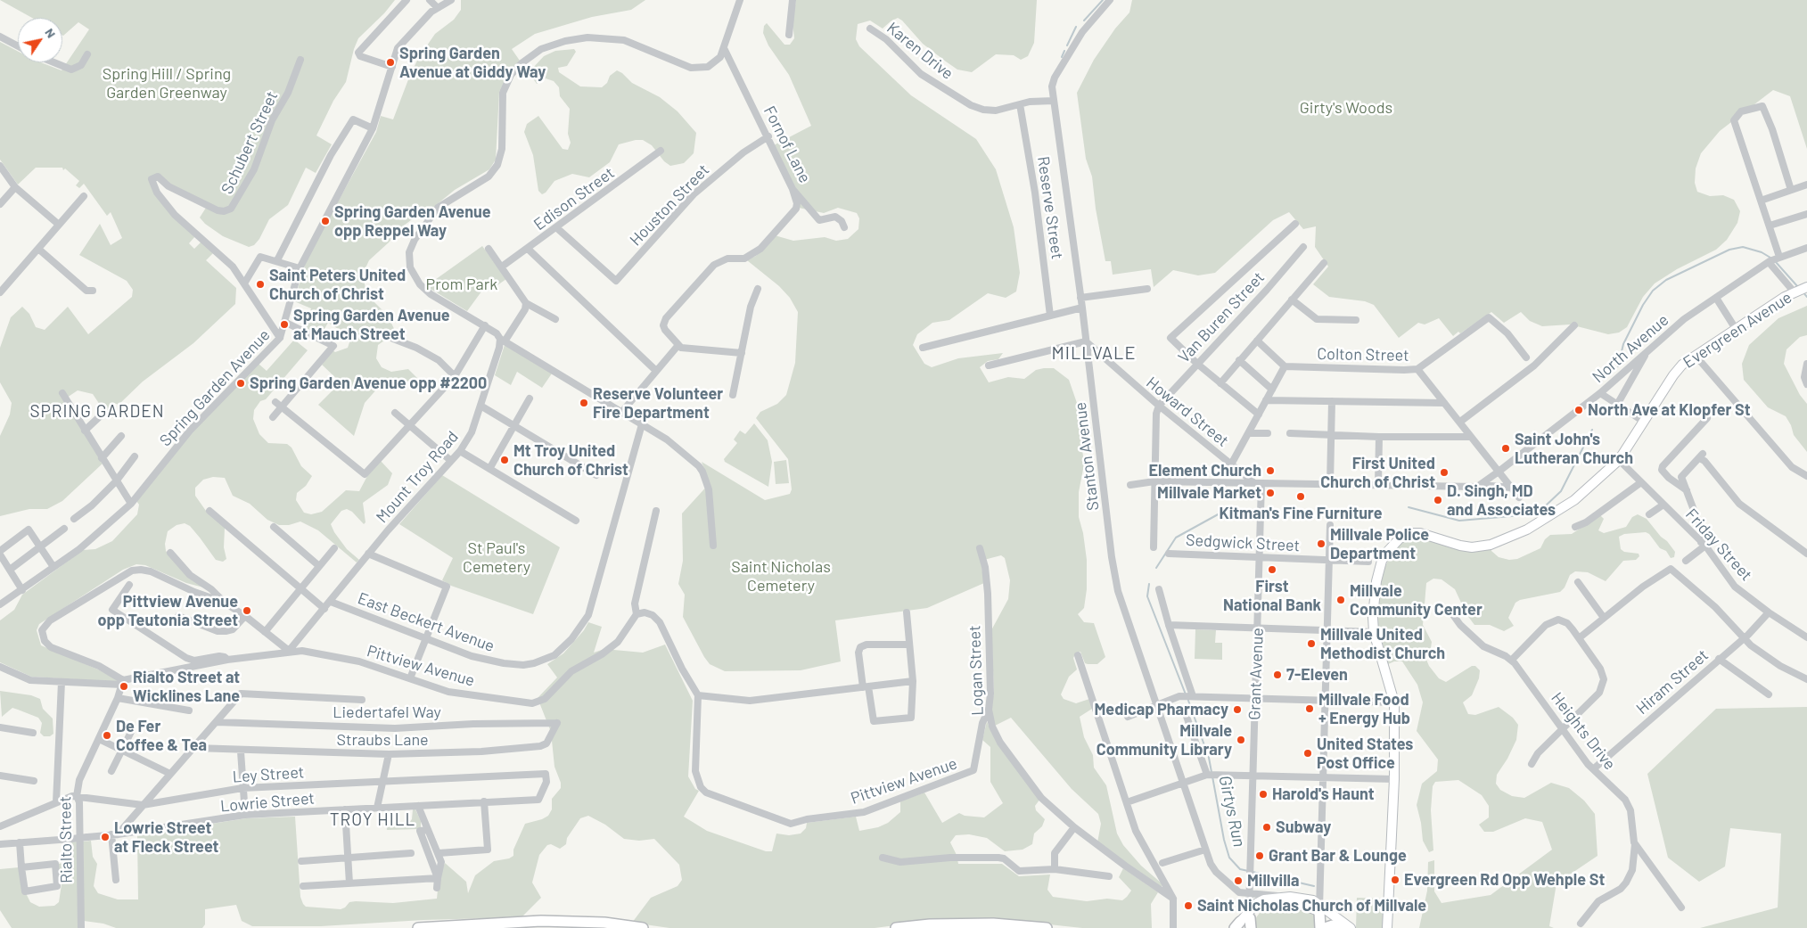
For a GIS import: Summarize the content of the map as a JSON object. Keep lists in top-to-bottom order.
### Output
{
  "streets": {
    "main road": ["Evergreen Avenue"],
    "street": [
      "Karen Drive",
      "Schubert Street",
      "Fornof Lane",
      "Edison Street",
      "Houston Street",
      "Reserve Street",
      "Van Buren Street",
      "North Avenue",
      "Colton Street",
      "Spring Garden Avenue",
      "Howard Street",
      "Stanton Avenue",
      "Mount Troy Road",
      "Sedgwick Street",
      "Friday Street",
      "East Beckert Avenue",
      "Pittview Avenue",
      "Logan Street",
      "Grant Avenue",
      "Hiram Street",
      "Liedertafel Way",
      "Heights Drive",
      "Straubs Lane",
      "Ley Street",
      "Lowrie Street",
      "Rialto Street"
    ]
  },
  "crossings": [
    ["Karen Drive", "Reserve Street"],
    ["Karen Drive", "Stanton Avenue"],
    ["Schubert Street", "Spring Garden Avenue"],
    ["Fornof Lane", "Houston Street"],
    ["Edison Street", "Houston Street"],
    ["Van Buren Street", "Howard Street"],
    ["Evergreen Avenue", "Friday Street"],
    ["Howard Street", "Stanton Avenue"],
    ["Howard Street", "Grant Avenue"],
    ["Stanton Avenue", "Grant Avenue"],
    ["Mount Troy Road", "East Beckert Avenue"],
    ["Mount Troy Road", "Pittview Avenue"],
    ["Sedgwick Street", "Grant Avenue"],
    ["Friday Street", "Hiram Street"],
    ["Pittview Avenue", "Logan Street"],
    ["Hiram Street", "Heights Drive"],
    ["Liedertafel Way", "Straubs Lane"],
    ["Ley Street", "Lowrie Street"],
    ["Ley Street", "Rialto Street"]
  ],
  "districts": ["MILLVALE", "SPRING GARDEN", "TROY HILL"],
  "water": ["Girtys Run"],
  "parks": [
    "Spring Hill / Spring Garden Greenway",
    "Girty's Woods",
    "Prom Park",
    "St Paul's Cemetery",
    "Saint Nicholas Cemetery"
  ],
  "places": [
    "Spring Garden Avenue at Giddy Way",
    "Spring Garden Avenue opp Reppel Way",
    "Saint Peters United Church of Christ",
    "Spring Garden Avenue at Mauch Street",
    "Spring Garden Avenue opp #2200",
    "Reserve Volunteer Fire Department",
    "North Ave at Klopfer St",
    "Saint John's Lutheran Church",
    "Mt Troy United Church of Christ",
    "Element Church",
    "First United Church of Christ",
    "Millvale Market",
    "Kitman's Fine Furniture",
    "D. Singh, MD and Associates",
    "Millvale Police Department",
    "First National Bank",
    "Millvale Community Center",
    "Pittview Avenue opp Teutonia Street",
    "Millvale United Methodist Church",
    "7-Eleven",
    "Rialto Street at Wicklines Lane",
    "Millvale Food + Energy Hub",
    "Medicap Pharmacy",
    "De Fer Coffee & Tea",
    "Millvale Community Library",
    "United States Post Office",
    "Harold's Haunt",
    "Subway",
    "Lowrie Street at Fleck Street",
    "Grant Bar & Lounge",
    "Evergreen Rd Opp Wehple St",
    "Millvilla",
    "Saint Nicholas Church of Millvale"
  ],
  "north": "top right"
}
